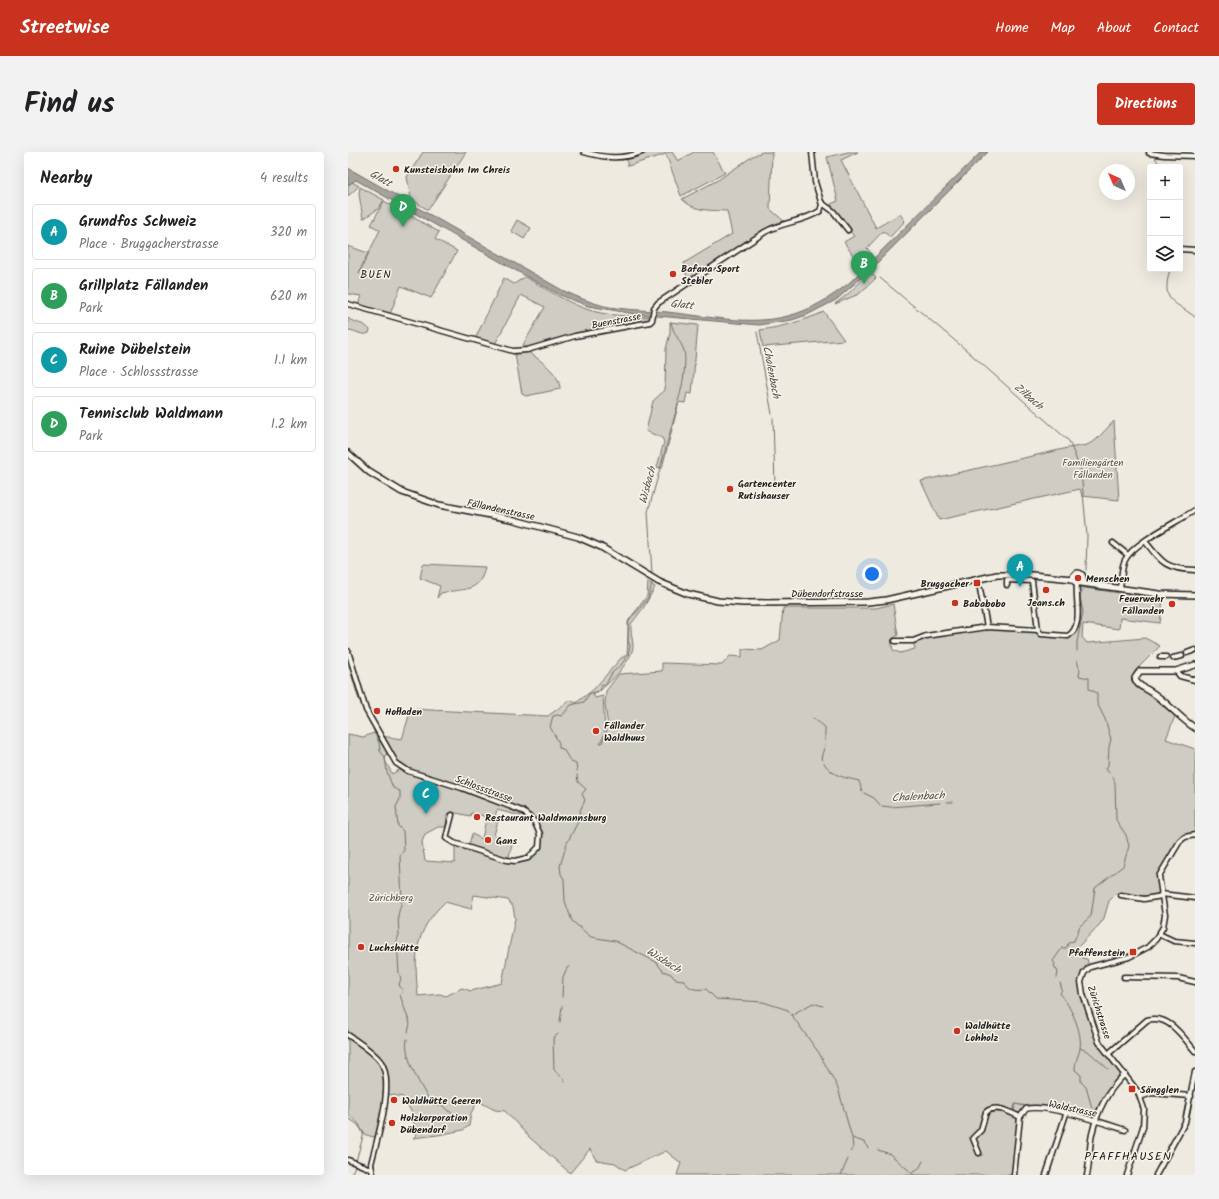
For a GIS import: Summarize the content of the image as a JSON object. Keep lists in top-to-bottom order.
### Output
{
  "streets": {
    "main road": ["Fällandenstrasse", "Dübendorfstrasse"],
    "street": [
      "Buenstrasse",
      "Schlossstrasse",
      "Zürichstrasse",
      "Waldstrasse"
    ]
  },
  "crossings": [
    ["Fällandenstrasse", "Dübendorfstrasse"]
  ],
  "districts": ["BUEN", "PFAFFHAUSEN"],
  "water": [
    "Glatt",
    "Chalenbach",
    "Zilbach",
    "Wisbach"
  ],
  "parks": ["Familiengärten Fällanden", "Zürichberg"],
  "places": {
    "other": [
      "Kunsteisbahn Im Chreis",
      "Bafana Sport Stebler",
      "Gartencenter Rutishauser",
      "Menschen",
      "Jeans.ch",
      "Bababobo",
      "Feuerwehr Fällanden",
      "Hofladen",
      "Fällander Waldhuus",
      "Restaurant Waldmannsburg",
      "Gans",
      "Luchshütte",
      "Waldhütte Lohholz",
      "Waldhütte Geeren",
      "Holzkorporation Dübendorf"
    ],
    "transit": ["Bruggacher", "Pfaffenstein", "Sängglen"]
  },
  "north": "top left",
  "page": {
    "header": "Streetwise",
    "nav": [
      "Home",
      "Map",
      "About",
      "Contact"
    ],
    "title": "Find us",
    "buttons": "Directions",
    "heading": ["Nearby", "4 results"],
    "map_buttons": ["+", "−"],
    "pins": [
      "D",
      "B",
      "A",
      "C"
    ],
    "list": [
      {
        "mark": "A",
        "name": "Grundfos Schweiz",
        "note": "Place · Bruggacherstrasse",
        "value": "320 m"
      },
      {
        "mark": "B",
        "name": "Grillplatz Fällanden",
        "note": "Park",
        "value": "620 m"
      },
      {
        "mark": "C",
        "name": "Ruine Dübelstein",
        "note": "Place · Schlossstrasse",
        "value": "1.1 km"
      },
      {
        "mark": "D",
        "name": "Tennisclub Waldmann",
        "note": "Park",
        "value": "1.2 km"
      }
    ]
  }
}
